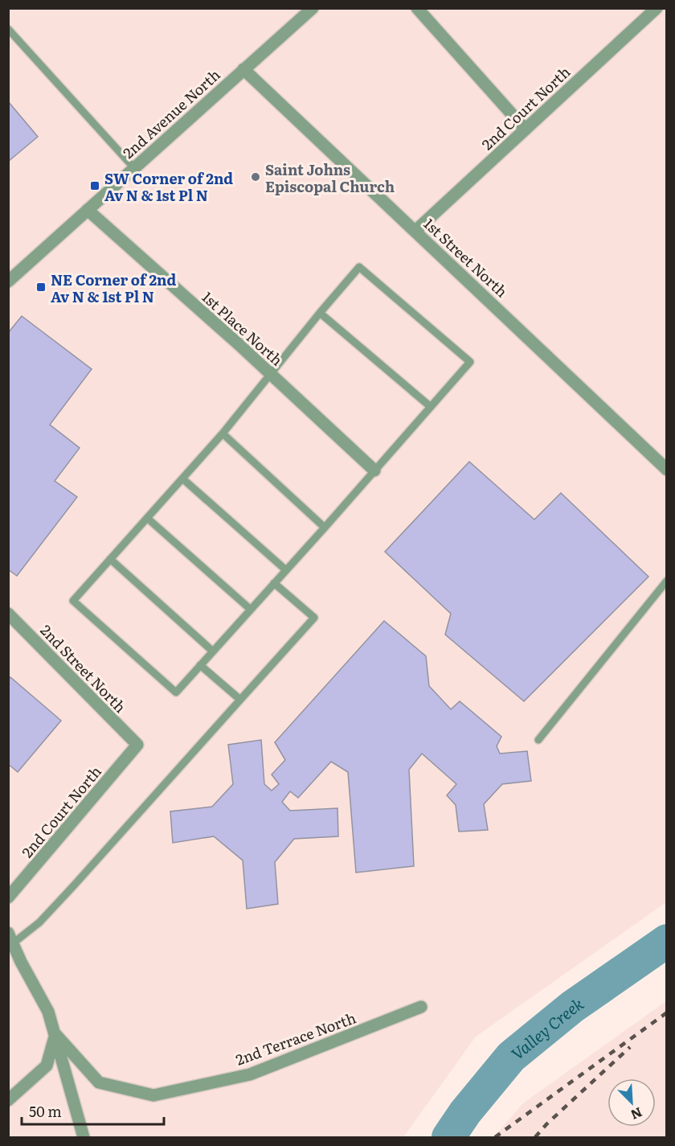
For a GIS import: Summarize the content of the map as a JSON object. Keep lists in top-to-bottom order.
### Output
{
  "streets": {
    "street": [
      "2nd Court North",
      "2nd Avenue North",
      "1st Street North",
      "1st Place North",
      "2nd Street North",
      "2nd Terrace North"
    ]
  },
  "crossings": [
    ["2nd Court North", "1st Street North"],
    ["2nd Court North", "2nd Street North"],
    ["2nd Avenue North", "1st Street North"],
    ["2nd Avenue North", "1st Place North"]
  ],
  "water": ["Valley Creek"],
  "places": {
    "other": ["Saint Johns Episcopal Church"],
    "transit": ["SW Corner of 2nd Av N & 1st Pl N", "NE Corner of 2nd Av N & 1st Pl N"]
  },
  "scale_bar": "50 m",
  "north": "bottom right"
}
